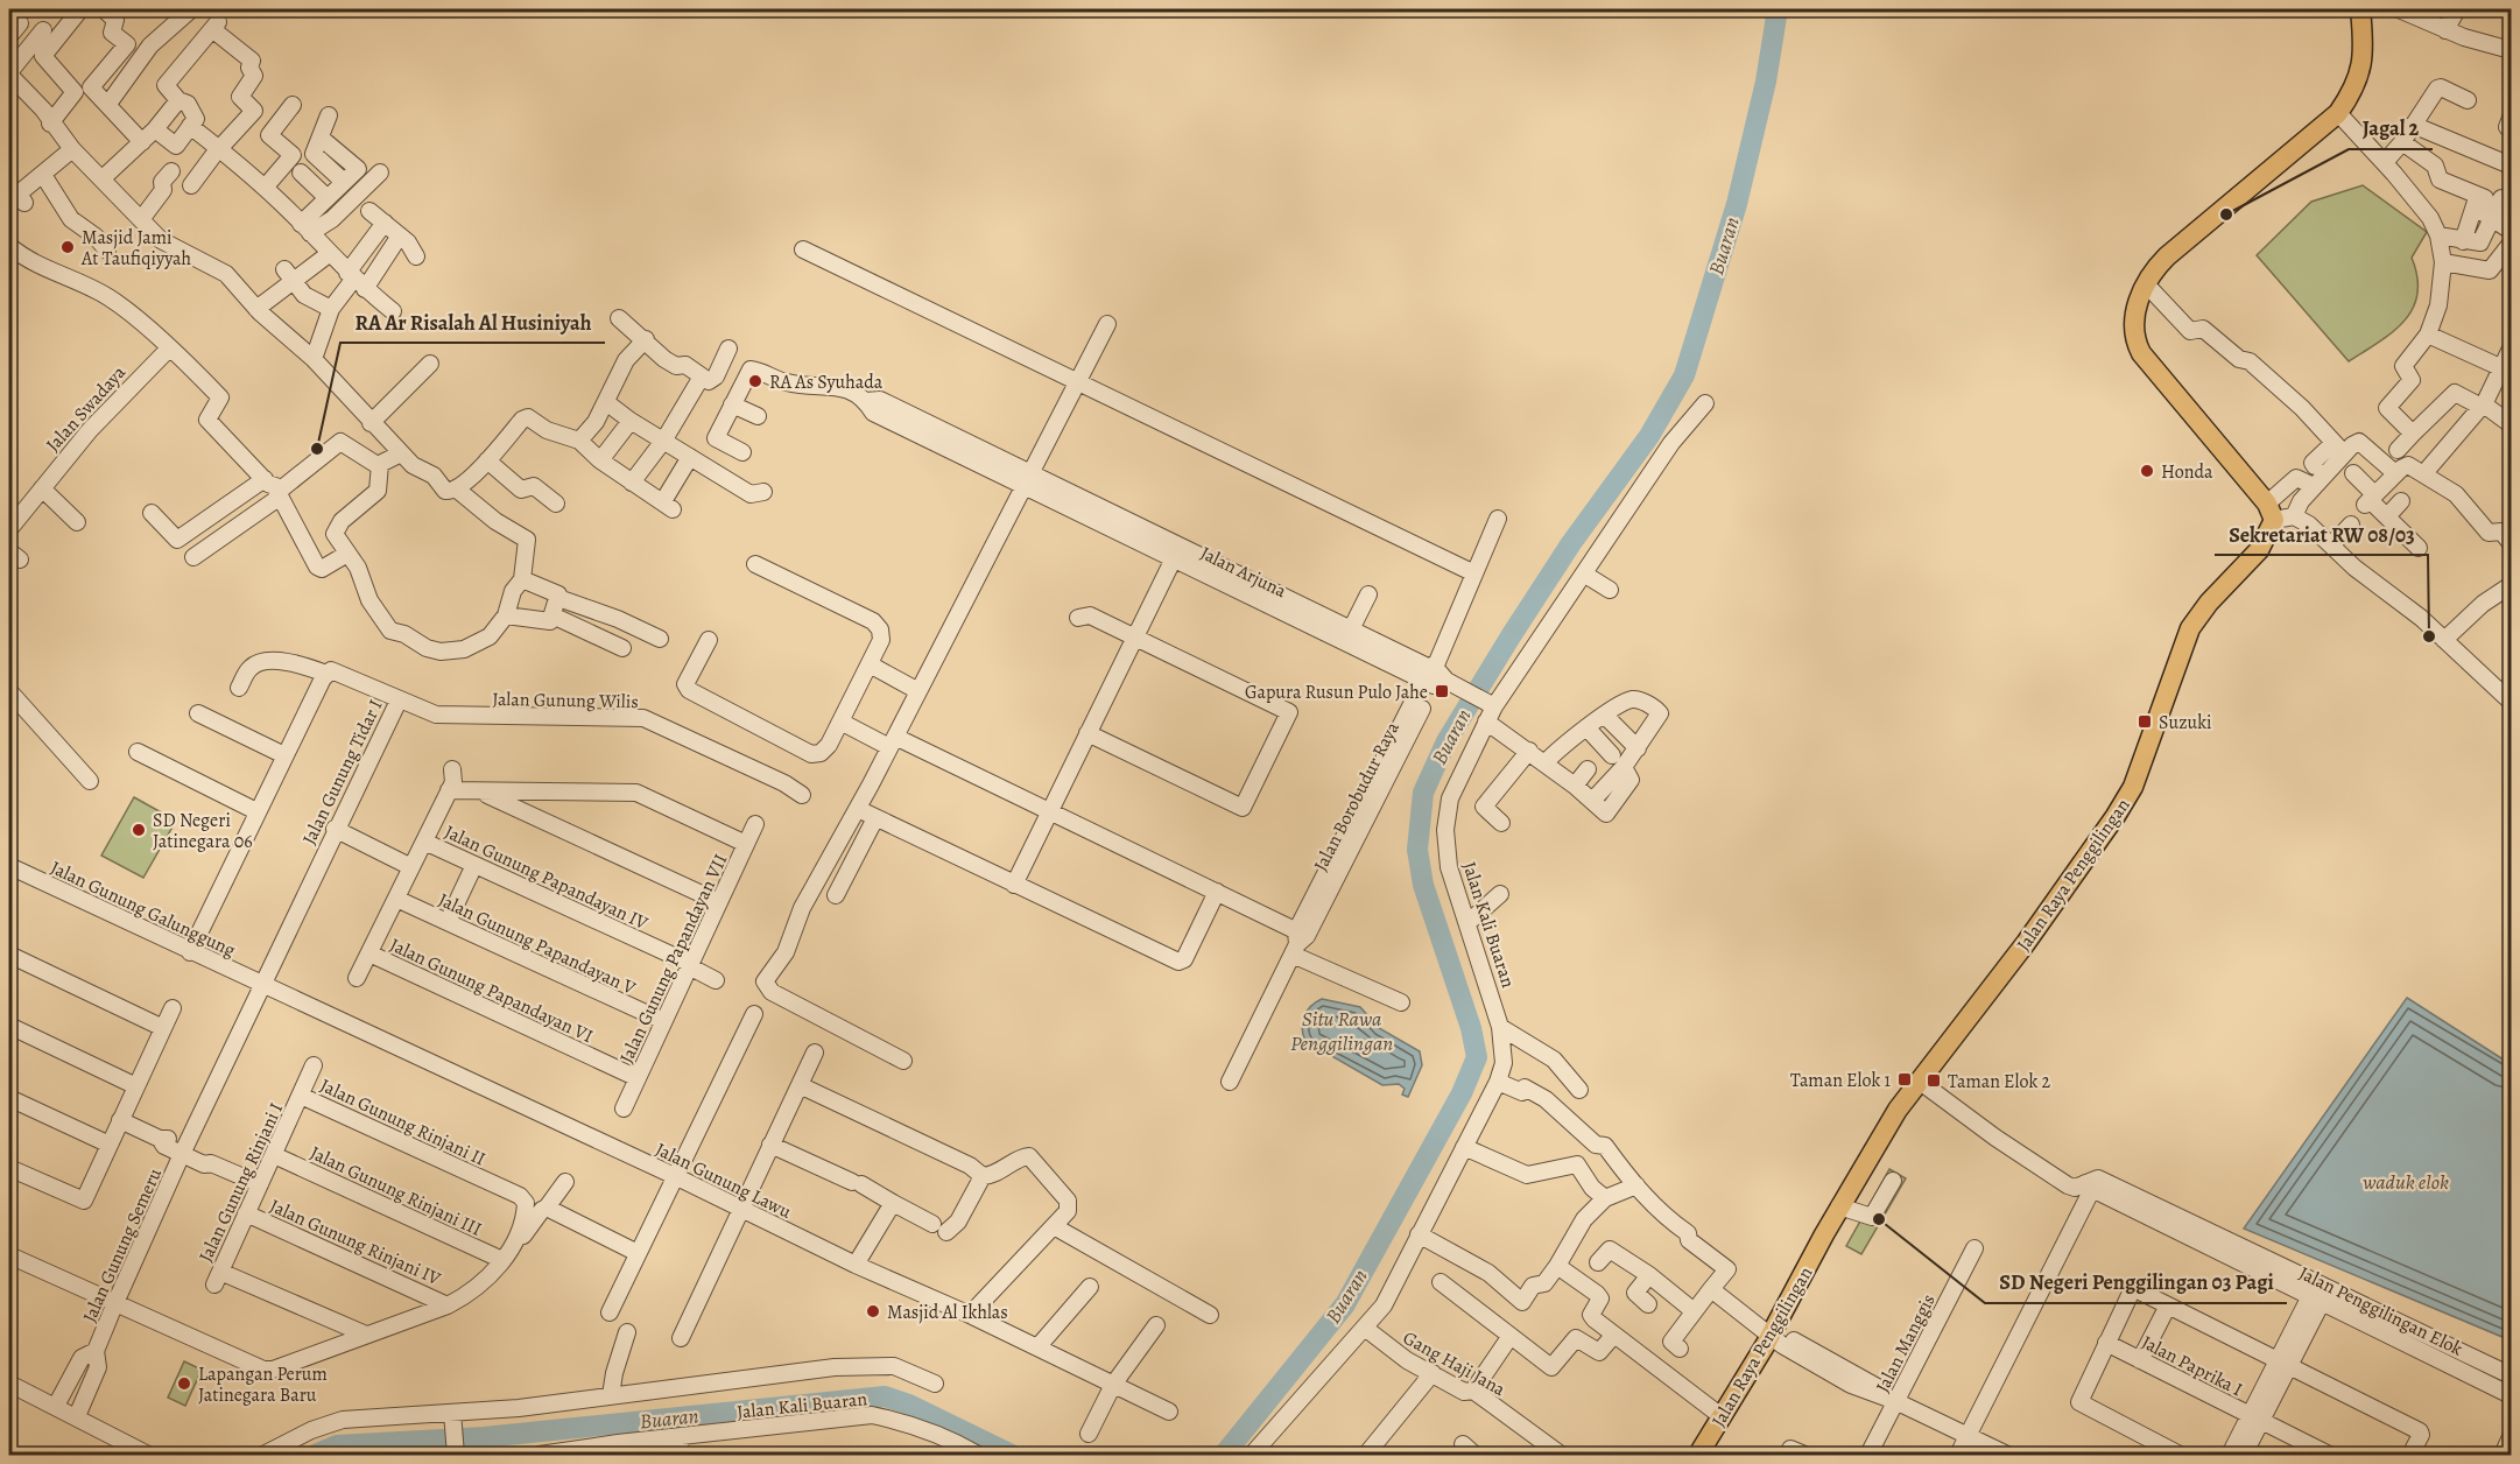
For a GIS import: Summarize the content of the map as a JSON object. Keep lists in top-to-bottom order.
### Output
{
  "streets": {
    "main road": ["Jalan Raya Penggilingan"],
    "street": [
      "Jalan Swadaya",
      "Jalan Arjuna",
      "Jalan Gunung Wilis",
      "Jalan Gunung Tidar I",
      "Jalan Borobudur Raya",
      "Jalan Gunung Papandayan IV",
      "Jalan Gunung Galunggung",
      "Jalan Kali Buaran",
      "Jalan Gunung Papandayan V",
      "Jalan Gunung Papandayan VII",
      "Jalan Gunung Papandayan VI",
      "Jalan Gunung Rinjani II",
      "Jalan Gunung Lawu",
      "Jalan Gunung Rinjani I",
      "Jalan Gunung Rinjani III",
      "Jalan Gunung Rinjani IV",
      "Jalan Gunung Semeru",
      "Jalan Penggilingan Elok",
      "Jalan Manggis",
      "Gang Haji Jana",
      "Jalan Paprika I"
    ]
  },
  "crossings": [
    ["Jalan Arjuna", "Jalan Borobudur Raya"],
    ["Jalan Arjuna", "Jalan Kali Buaran"],
    ["Jalan Gunung Wilis", "Jalan Gunung Tidar I"],
    ["Jalan Gunung Tidar I", "Jalan Gunung Galunggung"],
    ["Jalan Gunung Tidar I", "Jalan Gunung Lawu"],
    ["Jalan Gunung Tidar I", "Jalan Gunung Semeru"],
    ["Jalan Raya Penggilingan", "Jalan Penggilingan Elok"],
    ["Jalan Gunung Papandayan IV", "Jalan Gunung Papandayan VII"],
    ["Jalan Gunung Galunggung", "Jalan Gunung Lawu"],
    ["Jalan Gunung Galunggung", "Jalan Gunung Semeru"],
    ["Jalan Kali Buaran", "Gang Haji Jana"],
    ["Jalan Gunung Papandayan V", "Jalan Gunung Papandayan VII"],
    ["Jalan Gunung Papandayan VII", "Jalan Gunung Papandayan VI"],
    ["Jalan Gunung Rinjani II", "Jalan Gunung Rinjani I"],
    ["Jalan Gunung Rinjani II", "Jalan Gunung Rinjani III"],
    ["Jalan Gunung Lawu", "Jalan Gunung Semeru"],
    ["Jalan Gunung Rinjani I", "Jalan Gunung Rinjani III"],
    ["Jalan Gunung Rinjani I", "Jalan Gunung Rinjani IV"],
    ["Jalan Gunung Rinjani I", "Jalan Gunung Semeru"]
  ],
  "water": ["Buaran", "Situ Rawa Penggilingan", "waduk elok"],
  "places": {
    "other": [
      "Jagal 2",
      "Masjid Jami At Taufiqiyyah",
      "RA As Syuhada",
      "RA Ar Risalah Al Husiniyah",
      "Honda",
      "Sekretariat RW 08/03",
      "SD Negeri Jatinegara 06",
      "SD Negeri Penggilingan 03 Pagi",
      "Masjid Al Ikhlas",
      "Lapangan Perum Jatinegara Baru"
    ],
    "transit": [
      "Gapura Rusun Pulo Jahe",
      "Suzuki",
      "Taman Elok 1",
      "Taman Elok 2"
    ]
  }
}
